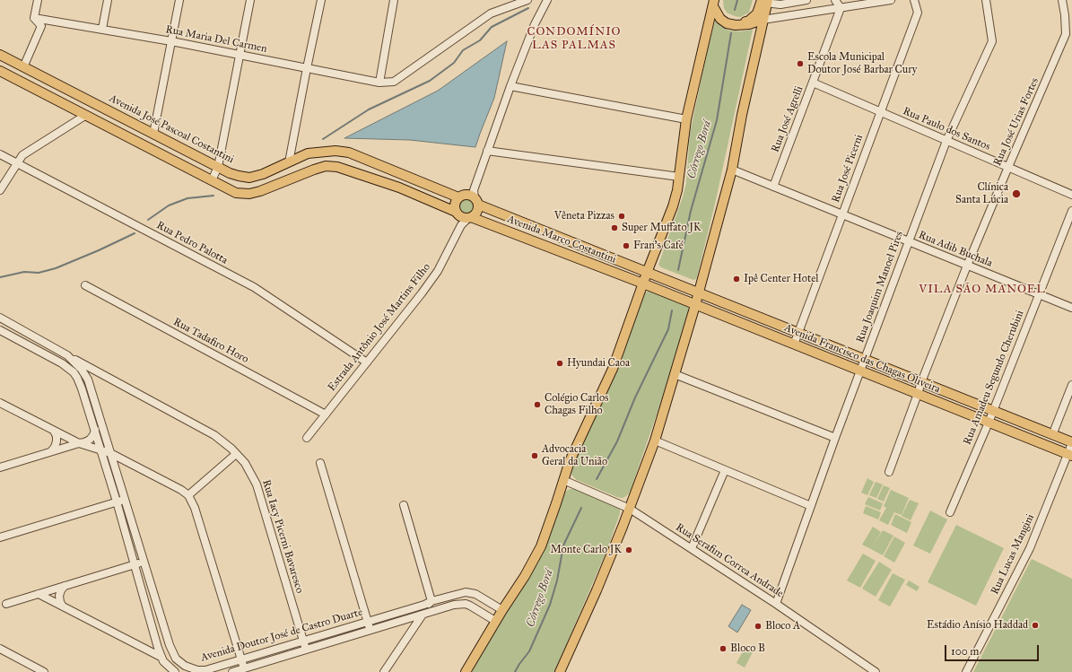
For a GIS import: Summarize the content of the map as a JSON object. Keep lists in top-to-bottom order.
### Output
{
  "streets": {
    "main road": ["Avenida José Pascoal Costantini", "Avenida Marco Costantini", "Avenida Francisco das Chagas Oliveira"],
    "street": [
      "Rua Maria Del Carmen",
      "Rua José Agrelli",
      "Rua José Urias Fortes",
      "Rua Paulo dos Santos",
      "Rua José Picerni",
      "Rua Pedro Palotta",
      "Rua Adib Buchala",
      "Rua Joaquim Manoel Pires",
      "Estrada Antônio José Martins Filho",
      "Rua Tadafiro Horo",
      "Rua Amadeu Segundo Cherubini",
      "Rua Iacy Picerni Bavaresco",
      "Rua Lucas Mangini",
      "Rua Serafim Correa Andrade",
      "Avenida Doutor José de Castro Duarte"
    ]
  },
  "crossings": [
    ["Rua José Agrelli", "Rua Paulo dos Santos"],
    ["Rua José Agrelli", "Rua Adib Buchala"],
    ["Rua José Urias Fortes", "Rua Paulo dos Santos"],
    ["Rua José Urias Fortes", "Rua Adib Buchala"],
    ["Rua José Urias Fortes", "Avenida Francisco das Chagas Oliveira"],
    ["Avenida José Pascoal Costantini", "Avenida Marco Costantini"],
    ["Rua Paulo dos Santos", "Rua José Picerni"],
    ["Rua Paulo dos Santos", "Rua Joaquim Manoel Pires"],
    ["Rua José Picerni", "Rua Adib Buchala"],
    ["Rua José Picerni", "Avenida Francisco das Chagas Oliveira"],
    ["Avenida Marco Costantini", "Estrada Antônio José Martins Filho"],
    ["Avenida Marco Costantini", "Avenida Francisco das Chagas Oliveira"],
    ["Rua Pedro Palotta", "Estrada Antônio José Martins Filho"],
    ["Rua Adib Buchala", "Rua Joaquim Manoel Pires"],
    ["Rua Adib Buchala", "Rua Amadeu Segundo Cherubini"],
    ["Rua Joaquim Manoel Pires", "Avenida Francisco das Chagas Oliveira"],
    ["Rua Joaquim Manoel Pires", "Rua Serafim Correa Andrade"],
    ["Estrada Antônio José Martins Filho", "Rua Tadafiro Horo"],
    ["Avenida Francisco das Chagas Oliveira", "Rua Amadeu Segundo Cherubini"],
    ["Avenida Francisco das Chagas Oliveira", "Rua Lucas Mangini"],
    ["Rua Iacy Picerni Bavaresco", "Avenida Doutor José de Castro Duarte"]
  ],
  "districts": ["CONDOMÍNIO LAS PALMAS", "VILA SÃO MANOEL"],
  "water": ["Córrego Borá"],
  "places": [
    "Escola Municipal Doutor José Barbar Cury",
    "Clínica Santa Lúcia",
    "Vêneta Pizzas",
    "Super Muffato JK",
    "Fran's Café",
    "Ipê Center Hotel",
    "Hyundai Caoa",
    "Colégio Carlos Chagas Filho",
    "Advocacia Geral da União",
    "Monte Carlo JK",
    "Estádio Anísio Haddad",
    "Bloco A",
    "Bloco B"
  ],
  "scale_bar": "100 m"
}
